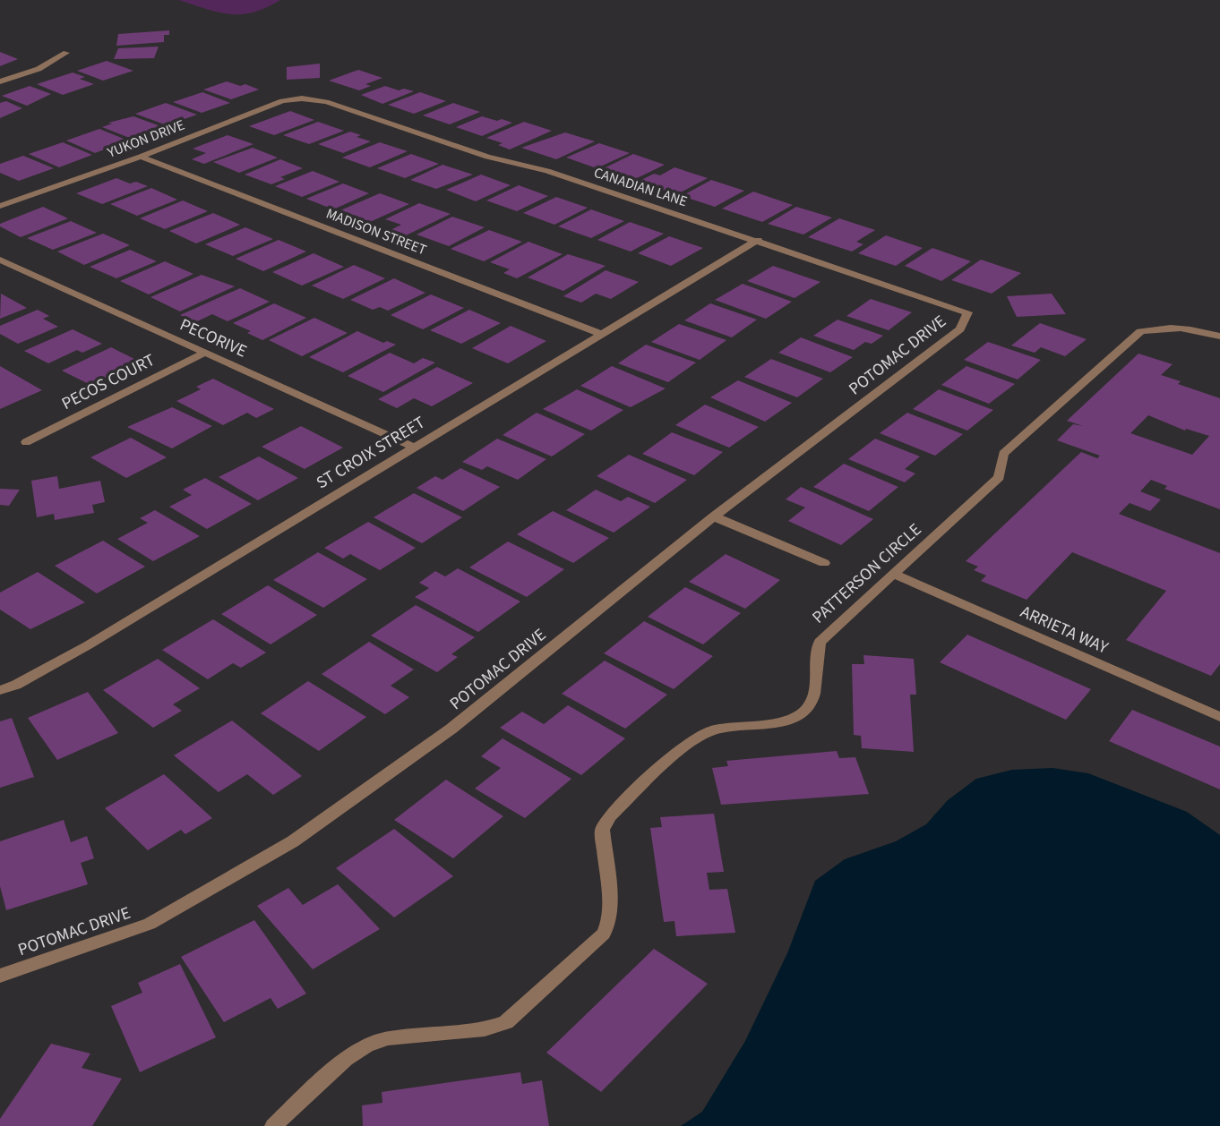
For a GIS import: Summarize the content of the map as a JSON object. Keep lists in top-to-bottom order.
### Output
{
  "streets": {
    "street": [
      "YUKON DRIVE",
      "CANADIAN LANE",
      "MADISON STREET",
      "PECORIVE",
      "POTOMAC DRIVE",
      "PECOS COURT",
      "ST CROIX STREET",
      "PATTERSON CIRCLE",
      "ARRIETA WAY"
    ]
  },
  "crossings": [
    ["YUKON DRIVE", "CANADIAN LANE"],
    ["YUKON DRIVE", "MADISON STREET"],
    ["CANADIAN LANE", "POTOMAC DRIVE"],
    ["CANADIAN LANE", "ST CROIX STREET"],
    ["MADISON STREET", "ST CROIX STREET"],
    ["PECORIVE", "PECOS COURT"],
    ["PECORIVE", "ST CROIX STREET"],
    ["PATTERSON CIRCLE", "ARRIETA WAY"]
  ]
}
